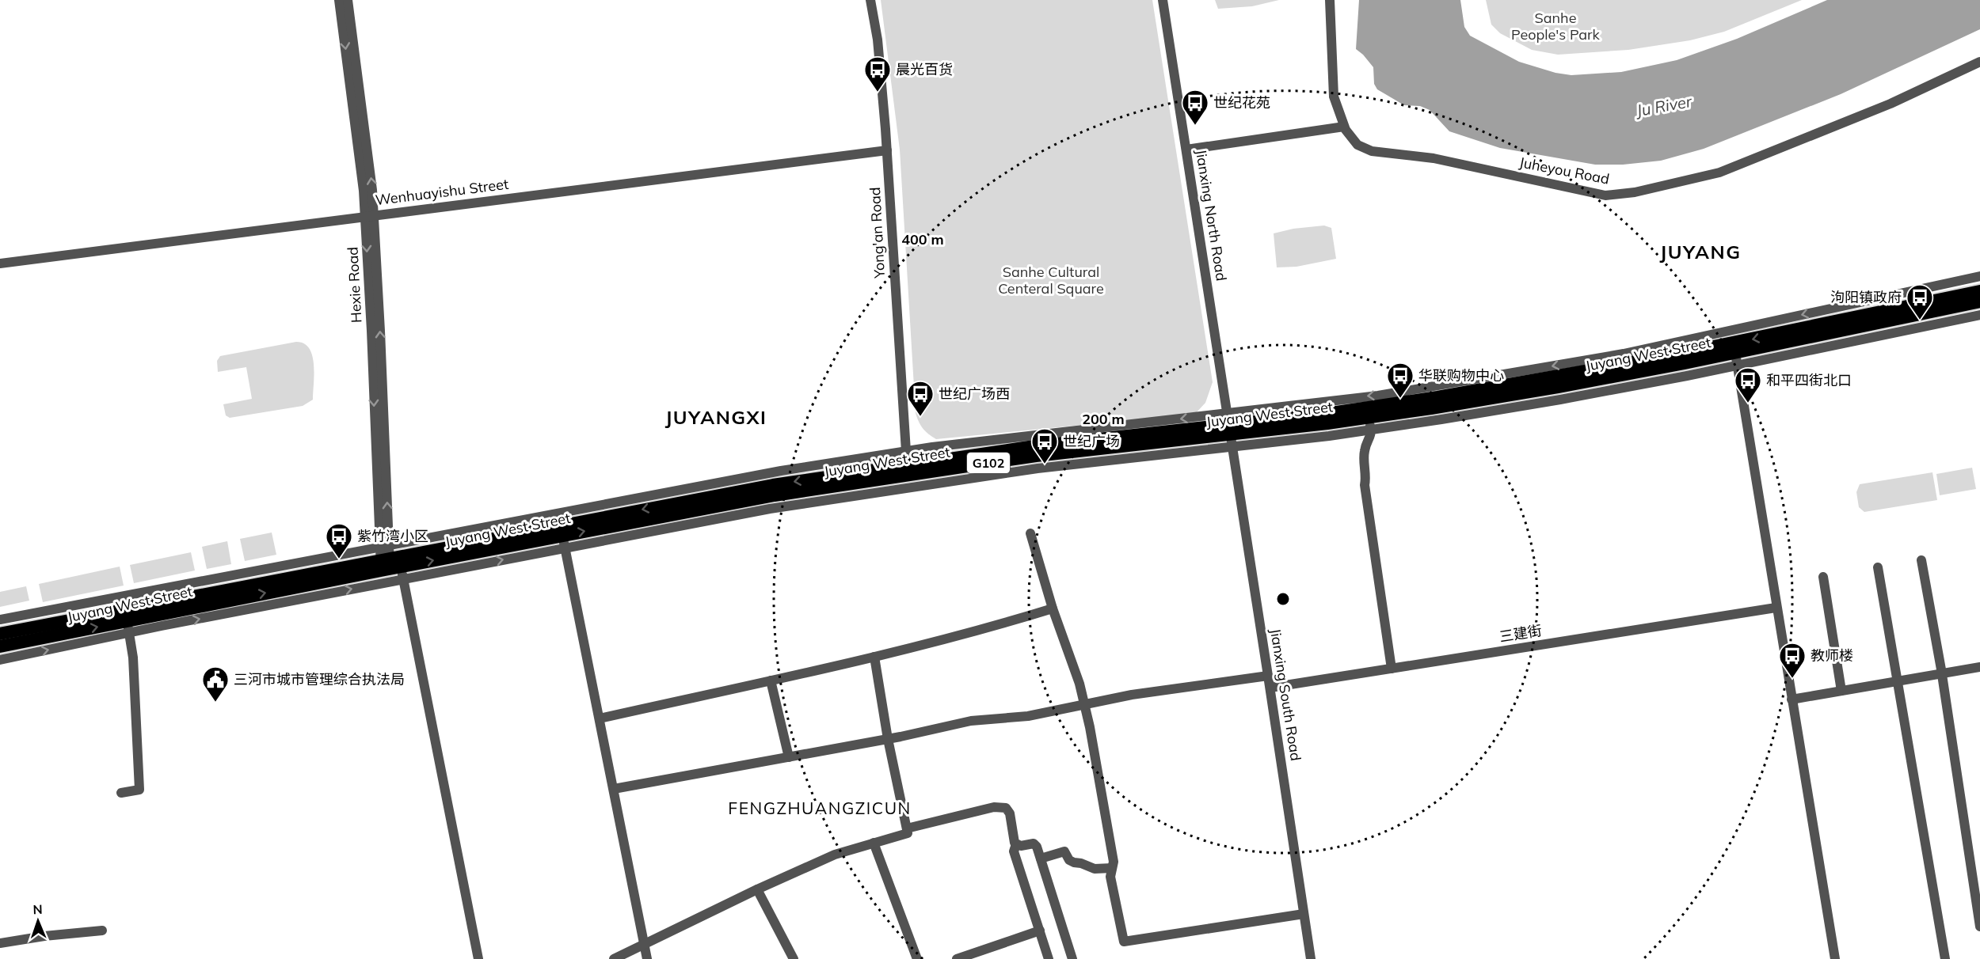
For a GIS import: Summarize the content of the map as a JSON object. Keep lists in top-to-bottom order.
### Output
{
  "streets": {
    "highway": ["Juyang West Street", "G102"],
    "street": [
      "Juheyou Road",
      "Wenhuayishu Street",
      "Jianxing North Road",
      "Yong'an Road",
      "Hexie Road",
      "三建街",
      "Jianxing South Road"
    ]
  },
  "crossings": [
    ["Wenhuayishu Street", "Yong'an Road"],
    ["Wenhuayishu Street", "Hexie Road"],
    ["Jianxing North Road", "Juyang West Street"],
    ["Jianxing North Road", "Jianxing South Road"],
    ["Yong'an Road", "Juyang West Street"],
    ["Hexie Road", "Juyang West Street"],
    ["Juyang West Street", "Jianxing South Road"],
    ["三建街", "Jianxing South Road"]
  ],
  "districts": ["JUYANG", "JUYANGXI", "FENGZHUANGZICUN"],
  "water": ["Ju River"],
  "parks": ["Sanhe People's Park", "Sanhe Cultural Centeral Square"],
  "places": {
    "bus stop": [
      "晨光百货",
      "世纪花苑",
      "泃阳镇政府",
      "华联购物中心",
      "和平四街北口",
      "世纪广场西",
      "世纪广场",
      "紫竹湾小区",
      "教师楼"
    ],
    "public building": ["三河市城市管理综合执法局"]
  },
  "north": "top",
  "rings": ["400 m", "200 m"]
}
